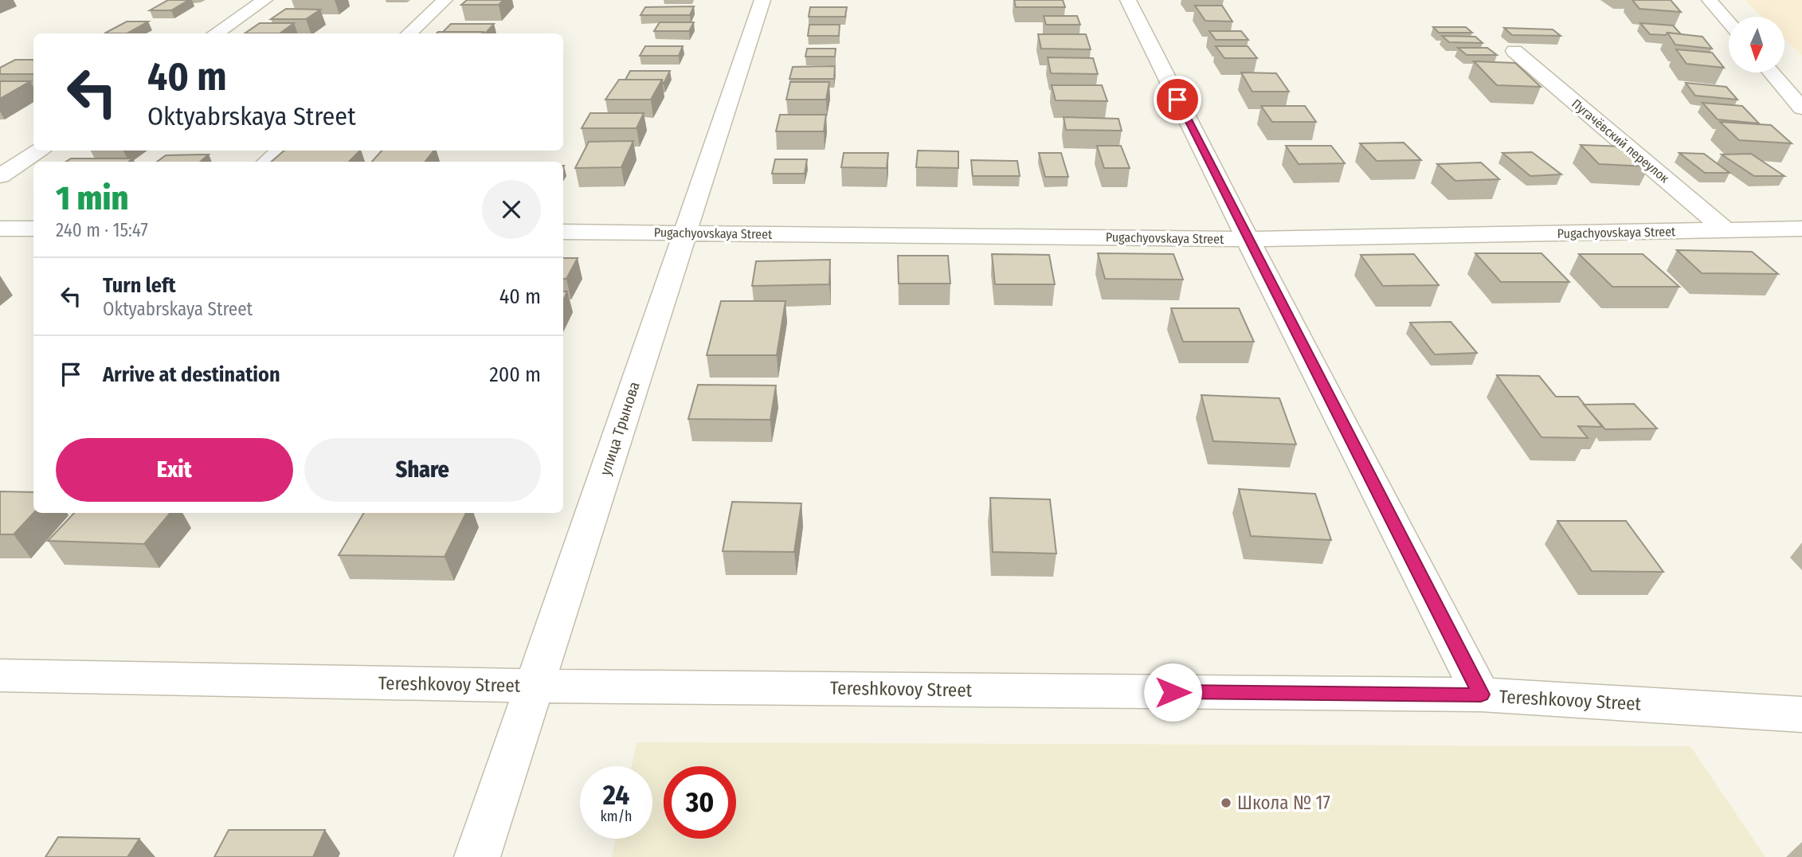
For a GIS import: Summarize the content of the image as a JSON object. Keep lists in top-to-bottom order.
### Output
{
  "streets": {
    "street": [
      "Пугачёвский переулок",
      "Pugachyovskaya Street",
      "улица Трынова",
      "Tereshkovoy Street"
    ]
  },
  "crossings": [
    ["Пугачёвский переулок", "Pugachyovskaya Street"],
    ["Pugachyovskaya Street", "улица Трынова"],
    ["улица Трынова", "Tereshkovoy Street"]
  ],
  "places": ["Школа № 17"],
  "north": "bottom",
  "page": {
    "turn": ["40 m", "Oktyabrskaya Street"],
    "heading": ["1 min", "240 m · 15:47"],
    "list": [
      {
        "name": "Turn left",
        "note": "Oktyabrskaya Street",
        "value": "40 m"
      },
      {
        "name": "Arrive at destination",
        "value": "200 m"
      }
    ],
    "buttons": ["Exit", "Share"],
    "speed": "24 km/h",
    "limit": "30"
  }
}
